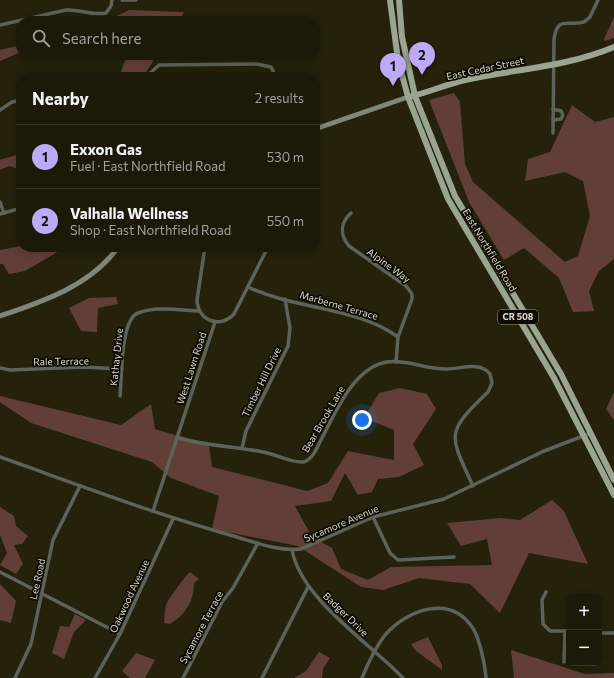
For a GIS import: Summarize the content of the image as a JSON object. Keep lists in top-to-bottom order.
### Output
{
  "streets": {
    "main road": ["East Cedar Street", "East Northfield Road", "CR 508"],
    "street": [
      "Alpine Way",
      "Marberne Terrace",
      "Kathay Drive",
      "Rale Terrace",
      "West Lawn Road",
      "Timber Hill Drive",
      "Bear Brook Lane",
      "Sycamore Avenue",
      "Lee Road",
      "Oakwood Avenue",
      "Badger Drive",
      "Sycamore Terrace"
    ]
  },
  "crossings": [
    ["East Cedar Street", "East Northfield Road"],
    ["East Northfield Road", "Sycamore Avenue"],
    ["Alpine Way", "Marberne Terrace"],
    ["Marberne Terrace", "West Lawn Road"],
    ["Marberne Terrace", "Timber Hill Drive"],
    ["Kathay Drive", "Rale Terrace"],
    ["West Lawn Road", "Bear Brook Lane"],
    ["West Lawn Road", "Sycamore Avenue"],
    ["Timber Hill Drive", "Bear Brook Lane"],
    ["Bear Brook Lane", "Sycamore Avenue"],
    ["Sycamore Avenue", "Lee Road"],
    ["Sycamore Avenue", "Oakwood Avenue"],
    ["Sycamore Avenue", "Badger Drive"],
    ["Sycamore Avenue", "Sycamore Terrace"]
  ],
  "page": {
    "search": "Search here",
    "pins": ["2", "1"],
    "heading": ["Nearby", "2 results"],
    "list": [
      {
        "mark": "1",
        "name": "Exxon Gas",
        "note": "Fuel · East Northfield Road",
        "value": "530 m"
      },
      {
        "mark": "2",
        "name": "Valhalla Wellness",
        "note": "Shop · East Northfield Road",
        "value": "550 m"
      }
    ],
    "map_buttons": ["+", "−"]
  }
}
